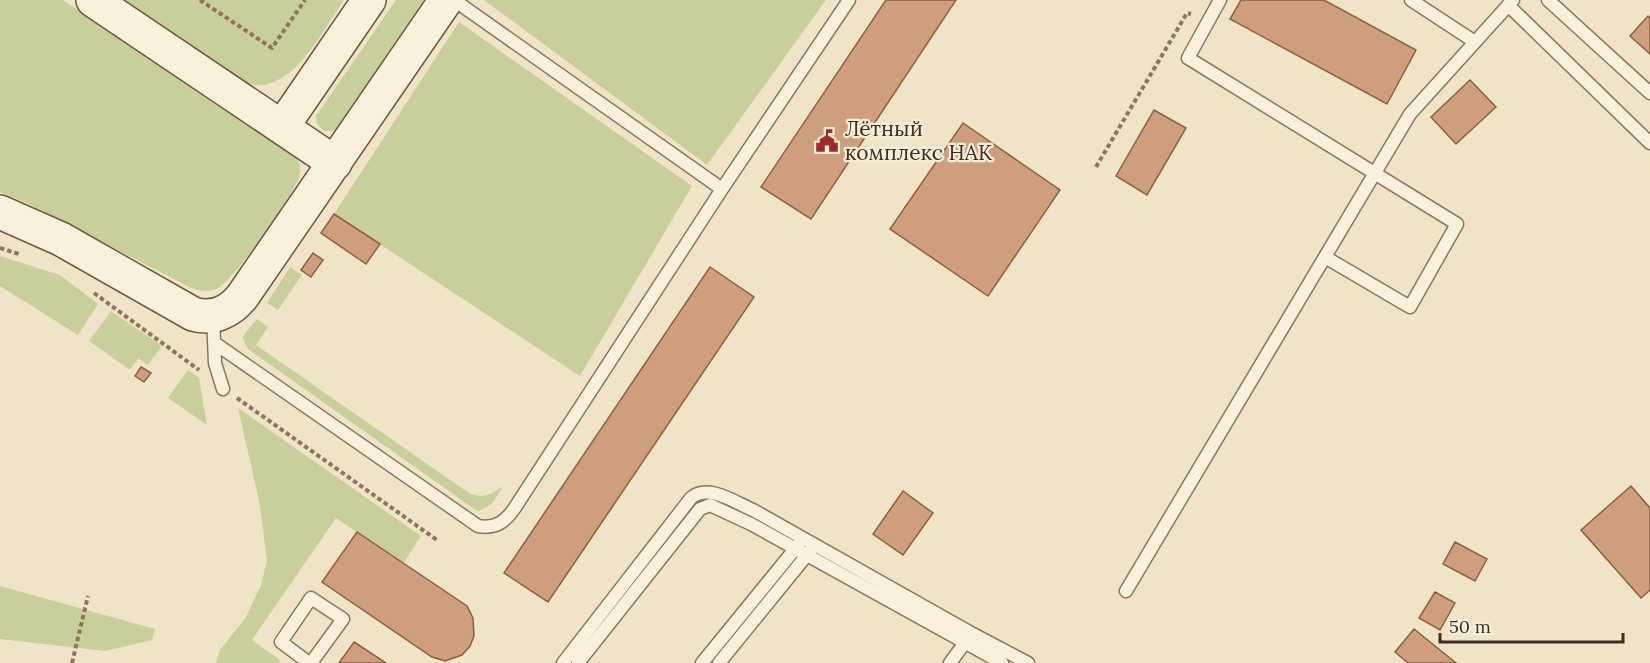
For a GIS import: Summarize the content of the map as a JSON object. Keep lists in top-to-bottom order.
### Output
{
  "places": {
    "public building": ["Лётный комплекс НАК"]
  },
  "scale_bar": "50 m"
}
